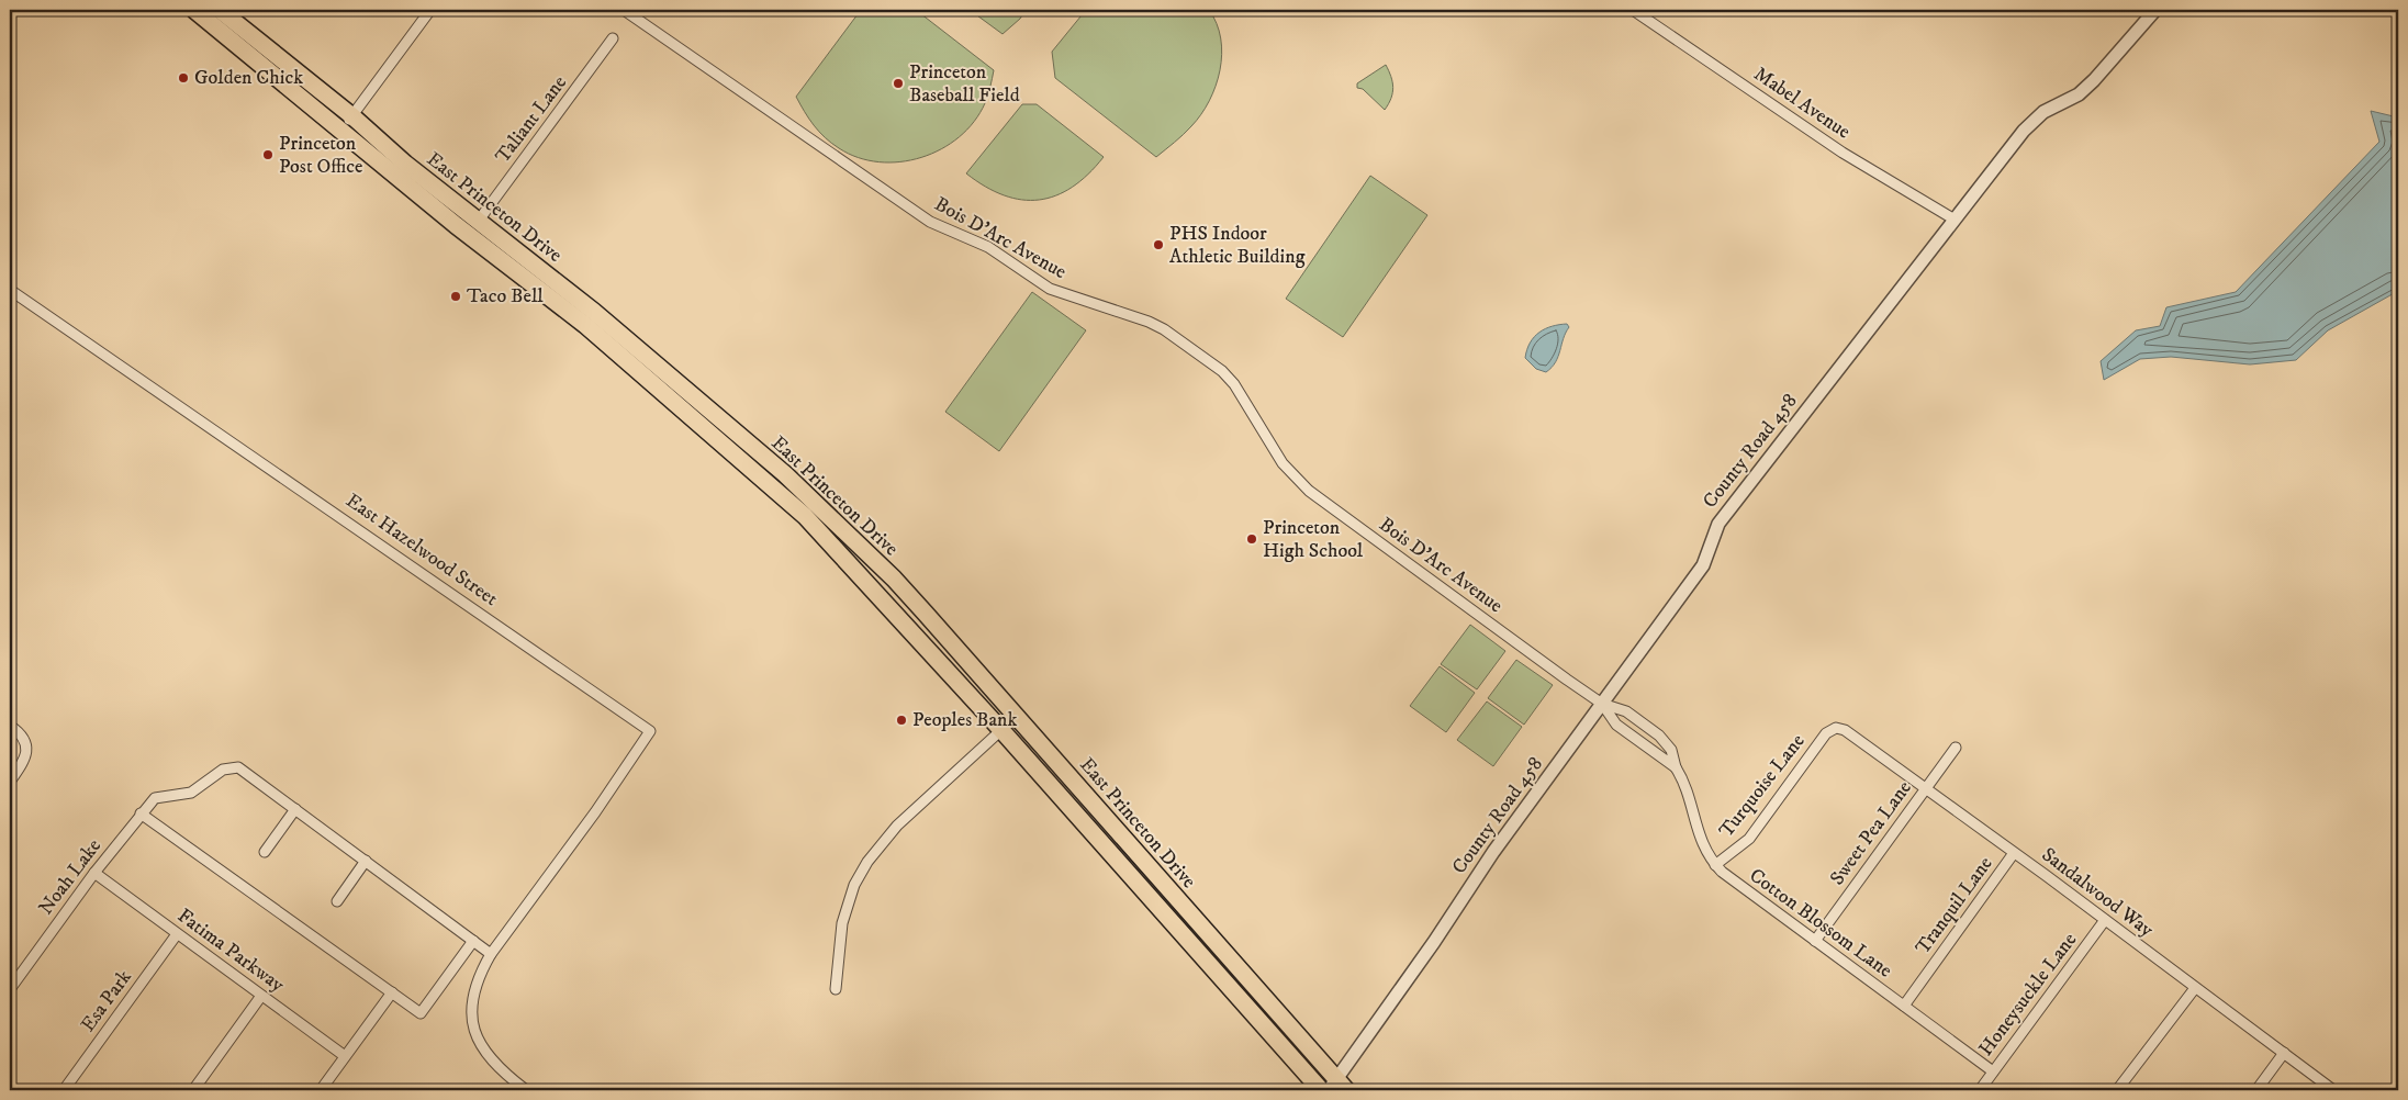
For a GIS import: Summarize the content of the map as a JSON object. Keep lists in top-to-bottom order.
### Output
{
  "streets": {
    "highway": ["East Princeton Drive"],
    "street": [
      "Mabel Avenue",
      "Taliant Lane",
      "Bois D'Arc Avenue",
      "County Road 458",
      "East Hazelwood Street",
      "Turquoise Lane",
      "Sweet Pea Lane",
      "Noah Lake",
      "Sandalwood Way",
      "Tranquil Lane",
      "Cotton Blossom Lane",
      "Fatima Parkway",
      "Honeysuckle Lane",
      "Esa Park"
    ]
  },
  "crossings": [
    ["Mabel Avenue", "County Road 458"],
    ["Taliant Lane", "East Princeton Drive"],
    ["East Princeton Drive", "County Road 458"],
    ["Bois D'Arc Avenue", "County Road 458"],
    ["Bois D'Arc Avenue", "Cotton Blossom Lane"],
    ["County Road 458", "Cotton Blossom Lane"],
    ["East Hazelwood Street", "Noah Lake"],
    ["Turquoise Lane", "Sandalwood Way"],
    ["Turquoise Lane", "Cotton Blossom Lane"],
    ["Sweet Pea Lane", "Sandalwood Way"],
    ["Sweet Pea Lane", "Cotton Blossom Lane"],
    ["Noah Lake", "Fatima Parkway"],
    ["Sandalwood Way", "Tranquil Lane"],
    ["Sandalwood Way", "Honeysuckle Lane"],
    ["Tranquil Lane", "Cotton Blossom Lane"],
    ["Cotton Blossom Lane", "Honeysuckle Lane"],
    ["Fatima Parkway", "Esa Park"]
  ],
  "places": [
    "Golden Chick",
    "Princeton Baseball Field",
    "Princeton Post Office",
    "PHS Indoor Athletic Building",
    "Taco Bell",
    "Princeton High School",
    "Peoples Bank"
  ]
}
